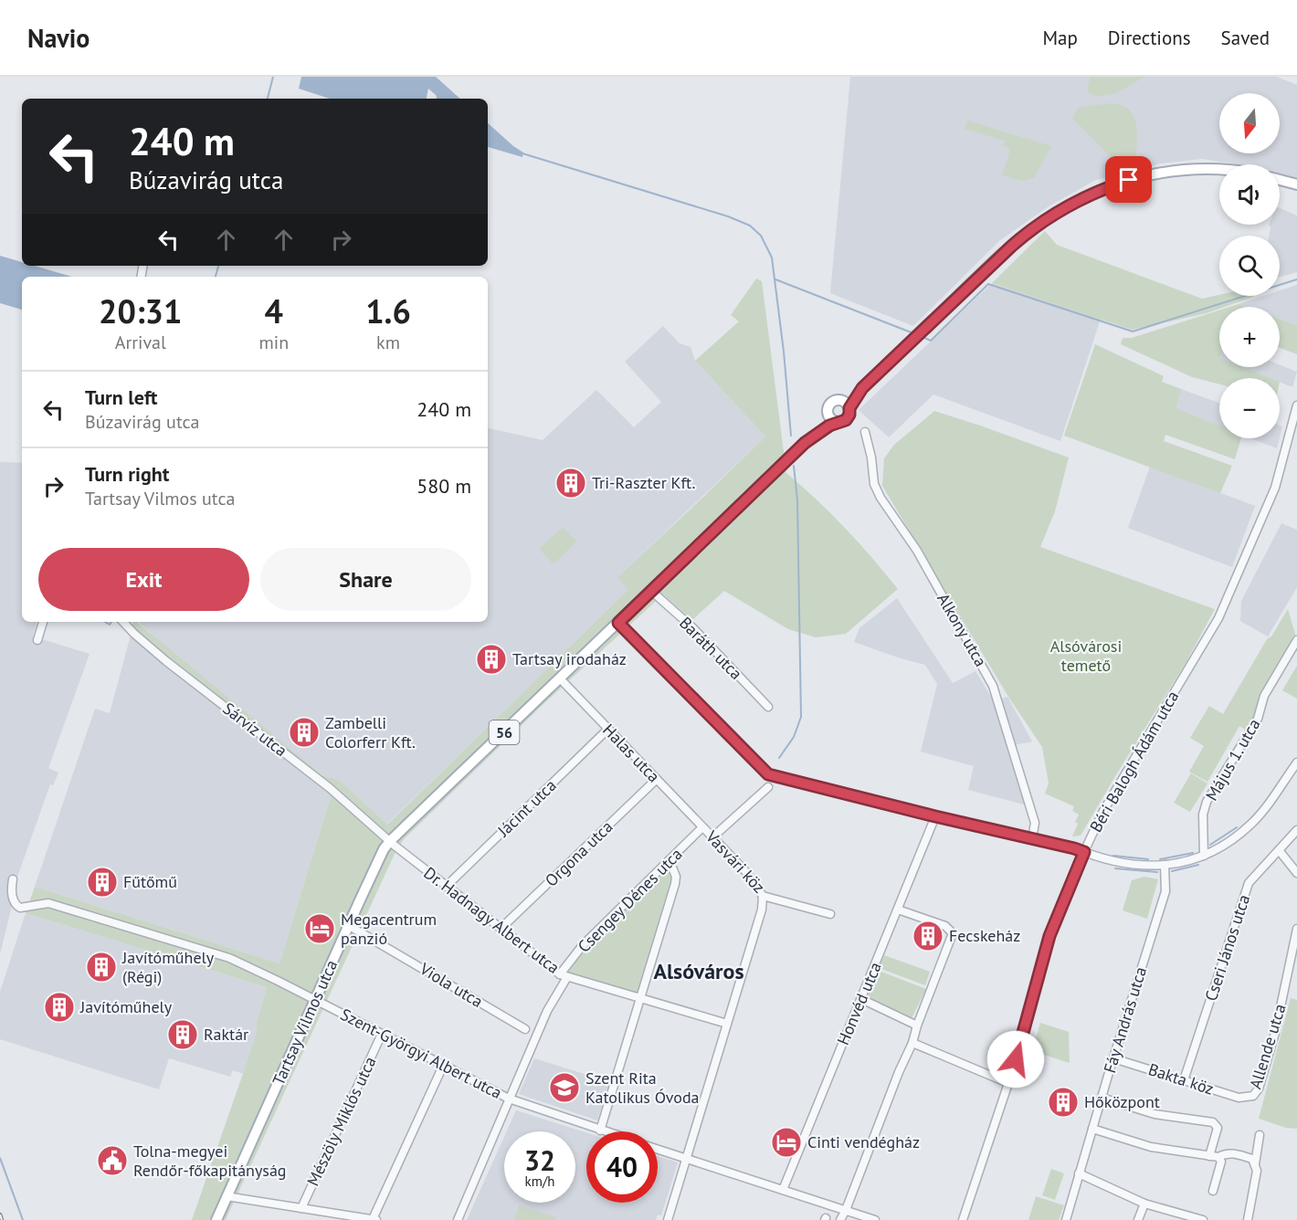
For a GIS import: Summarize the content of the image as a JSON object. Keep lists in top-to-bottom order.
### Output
{
  "streets": {
    "main road": ["56", "Tartsay Vilmos utca"],
    "street": [
      "Alkony utca",
      "Baráth utca",
      "Sárvíz utca",
      "Halas utca",
      "Május 1. utca",
      "Béri Balogh Ádám utca",
      "Jácint utca",
      "Orgona utca",
      "Vasvári köz",
      "Csengey Dénes utca",
      "Dr. Hadnagy Albert utca",
      "Cseri János utca",
      "Viola utca",
      "Honvéd utca",
      "Fáy András utca",
      "Allende utca",
      "Szent-Györgyi Albert utca",
      "Bakta köz",
      "Mészöly Miklós utca"
    ]
  },
  "crossings": [
    ["Baráth utca", "Tartsay Vilmos utca"],
    ["Sárvíz utca", "Dr. Hadnagy Albert utca"],
    ["Sárvíz utca", "Tartsay Vilmos utca"],
    ["56", "Tartsay Vilmos utca"],
    ["Halas utca", "Jácint utca"],
    ["Halas utca", "Orgona utca"],
    ["Halas utca", "Vasvári köz"],
    ["Halas utca", "Csengey Dénes utca"],
    ["Halas utca", "Tartsay Vilmos utca"],
    ["Jácint utca", "Dr. Hadnagy Albert utca"],
    ["Orgona utca", "Dr. Hadnagy Albert utca"],
    ["Vasvári köz", "Csengey Dénes utca"],
    ["Csengey Dénes utca", "Dr. Hadnagy Albert utca"],
    ["Csengey Dénes utca", "Szent-Györgyi Albert utca"],
    ["Dr. Hadnagy Albert utca", "Tartsay Vilmos utca"],
    ["Cseri János utca", "Bakta köz"],
    ["Viola utca", "Tartsay Vilmos utca"],
    ["Honvéd utca", "Szent-Györgyi Albert utca"],
    ["Fáy András utca", "Bakta köz"],
    ["Tartsay Vilmos utca", "Szent-Györgyi Albert utca"],
    ["Allende utca", "Bakta köz"],
    ["Szent-Györgyi Albert utca", "Mészöly Miklós utca"]
  ],
  "districts": ["Alsóváros"],
  "parks": ["Alsóvárosi temető"],
  "places": {
    "building": [
      "Tri-Raszter Kft.",
      "Tartsay irodaház",
      "Zambelli Colorferr Kft.",
      "Fűtőmű",
      "Fecskeház",
      "Javítóműhely (Régi)",
      "Javítóműhely",
      "Raktár",
      "Hőközpont"
    ],
    "hotel": ["Megacentrum panzió", "Cinti vendégház"],
    "school or university": ["Szent Rita Katolikus Óvoda"],
    "public building": ["Tolna-megyei Rendőr-főkapitányság"]
  },
  "north": "bottom",
  "page": {
    "header": "Navio",
    "nav": ["Map", "Directions", "Saved"],
    "map_buttons": ["+", "−"],
    "turn": ["240 m", "Búzavirág utca"],
    "eta": [
      "20:31",
      "Arrival",
      "4",
      "min",
      "1.6",
      "km"
    ],
    "list": [
      {
        "name": "Turn left",
        "note": "Búzavirág utca",
        "value": "240 m"
      },
      {
        "name": "Turn right",
        "note": "Tartsay Vilmos utca",
        "value": "580 m"
      }
    ],
    "buttons": ["Exit", "Share"],
    "speed": "32 km/h",
    "limit": "40"
  }
}
